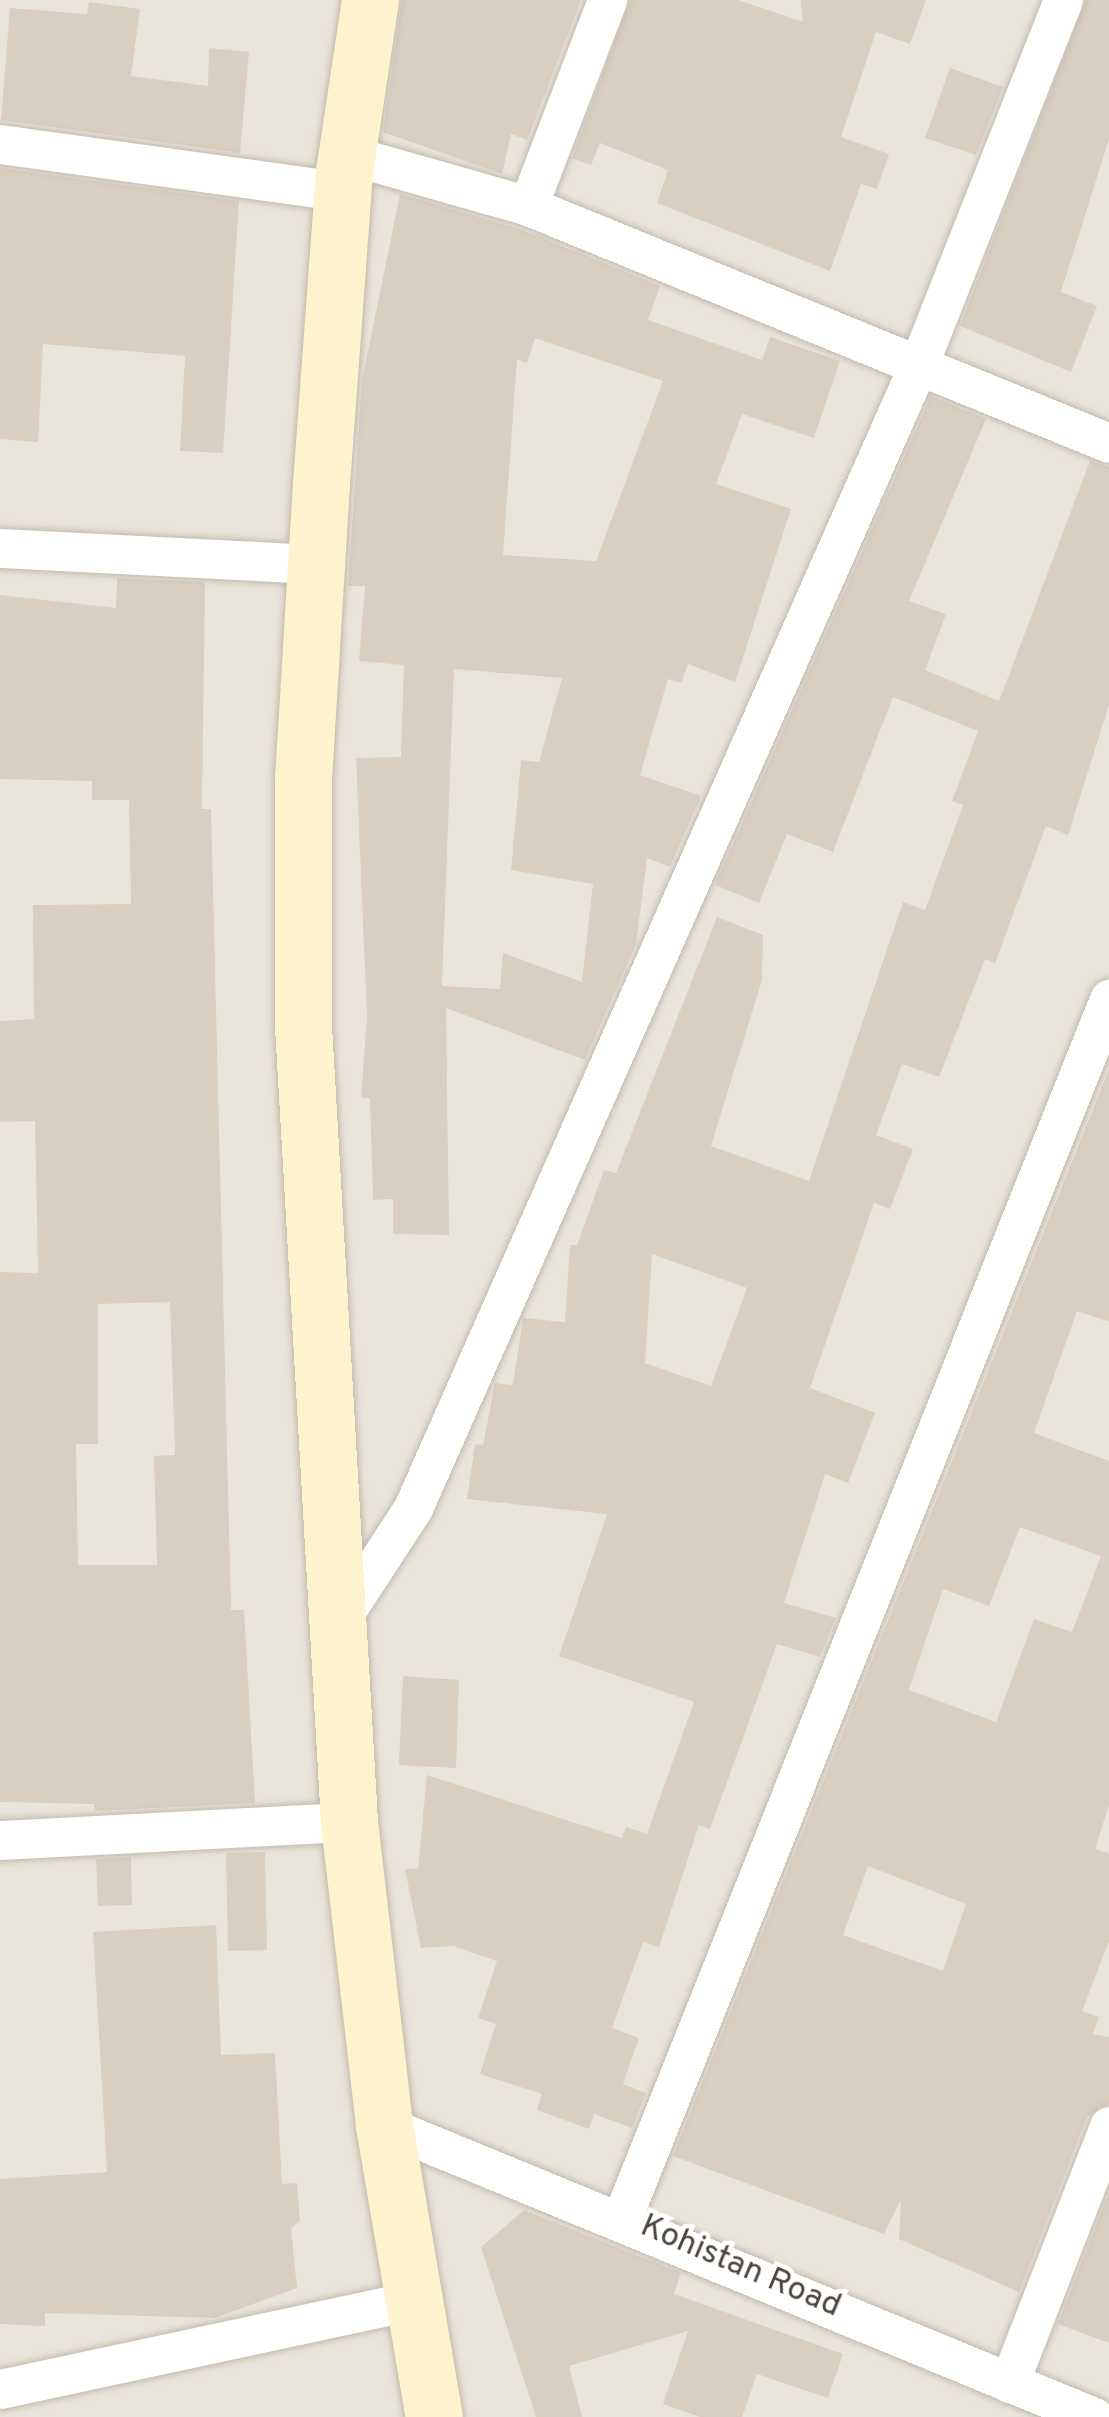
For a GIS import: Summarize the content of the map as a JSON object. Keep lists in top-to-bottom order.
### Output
{
  "streets": {
    "street": ["Kohistan Road"]
  }
}
